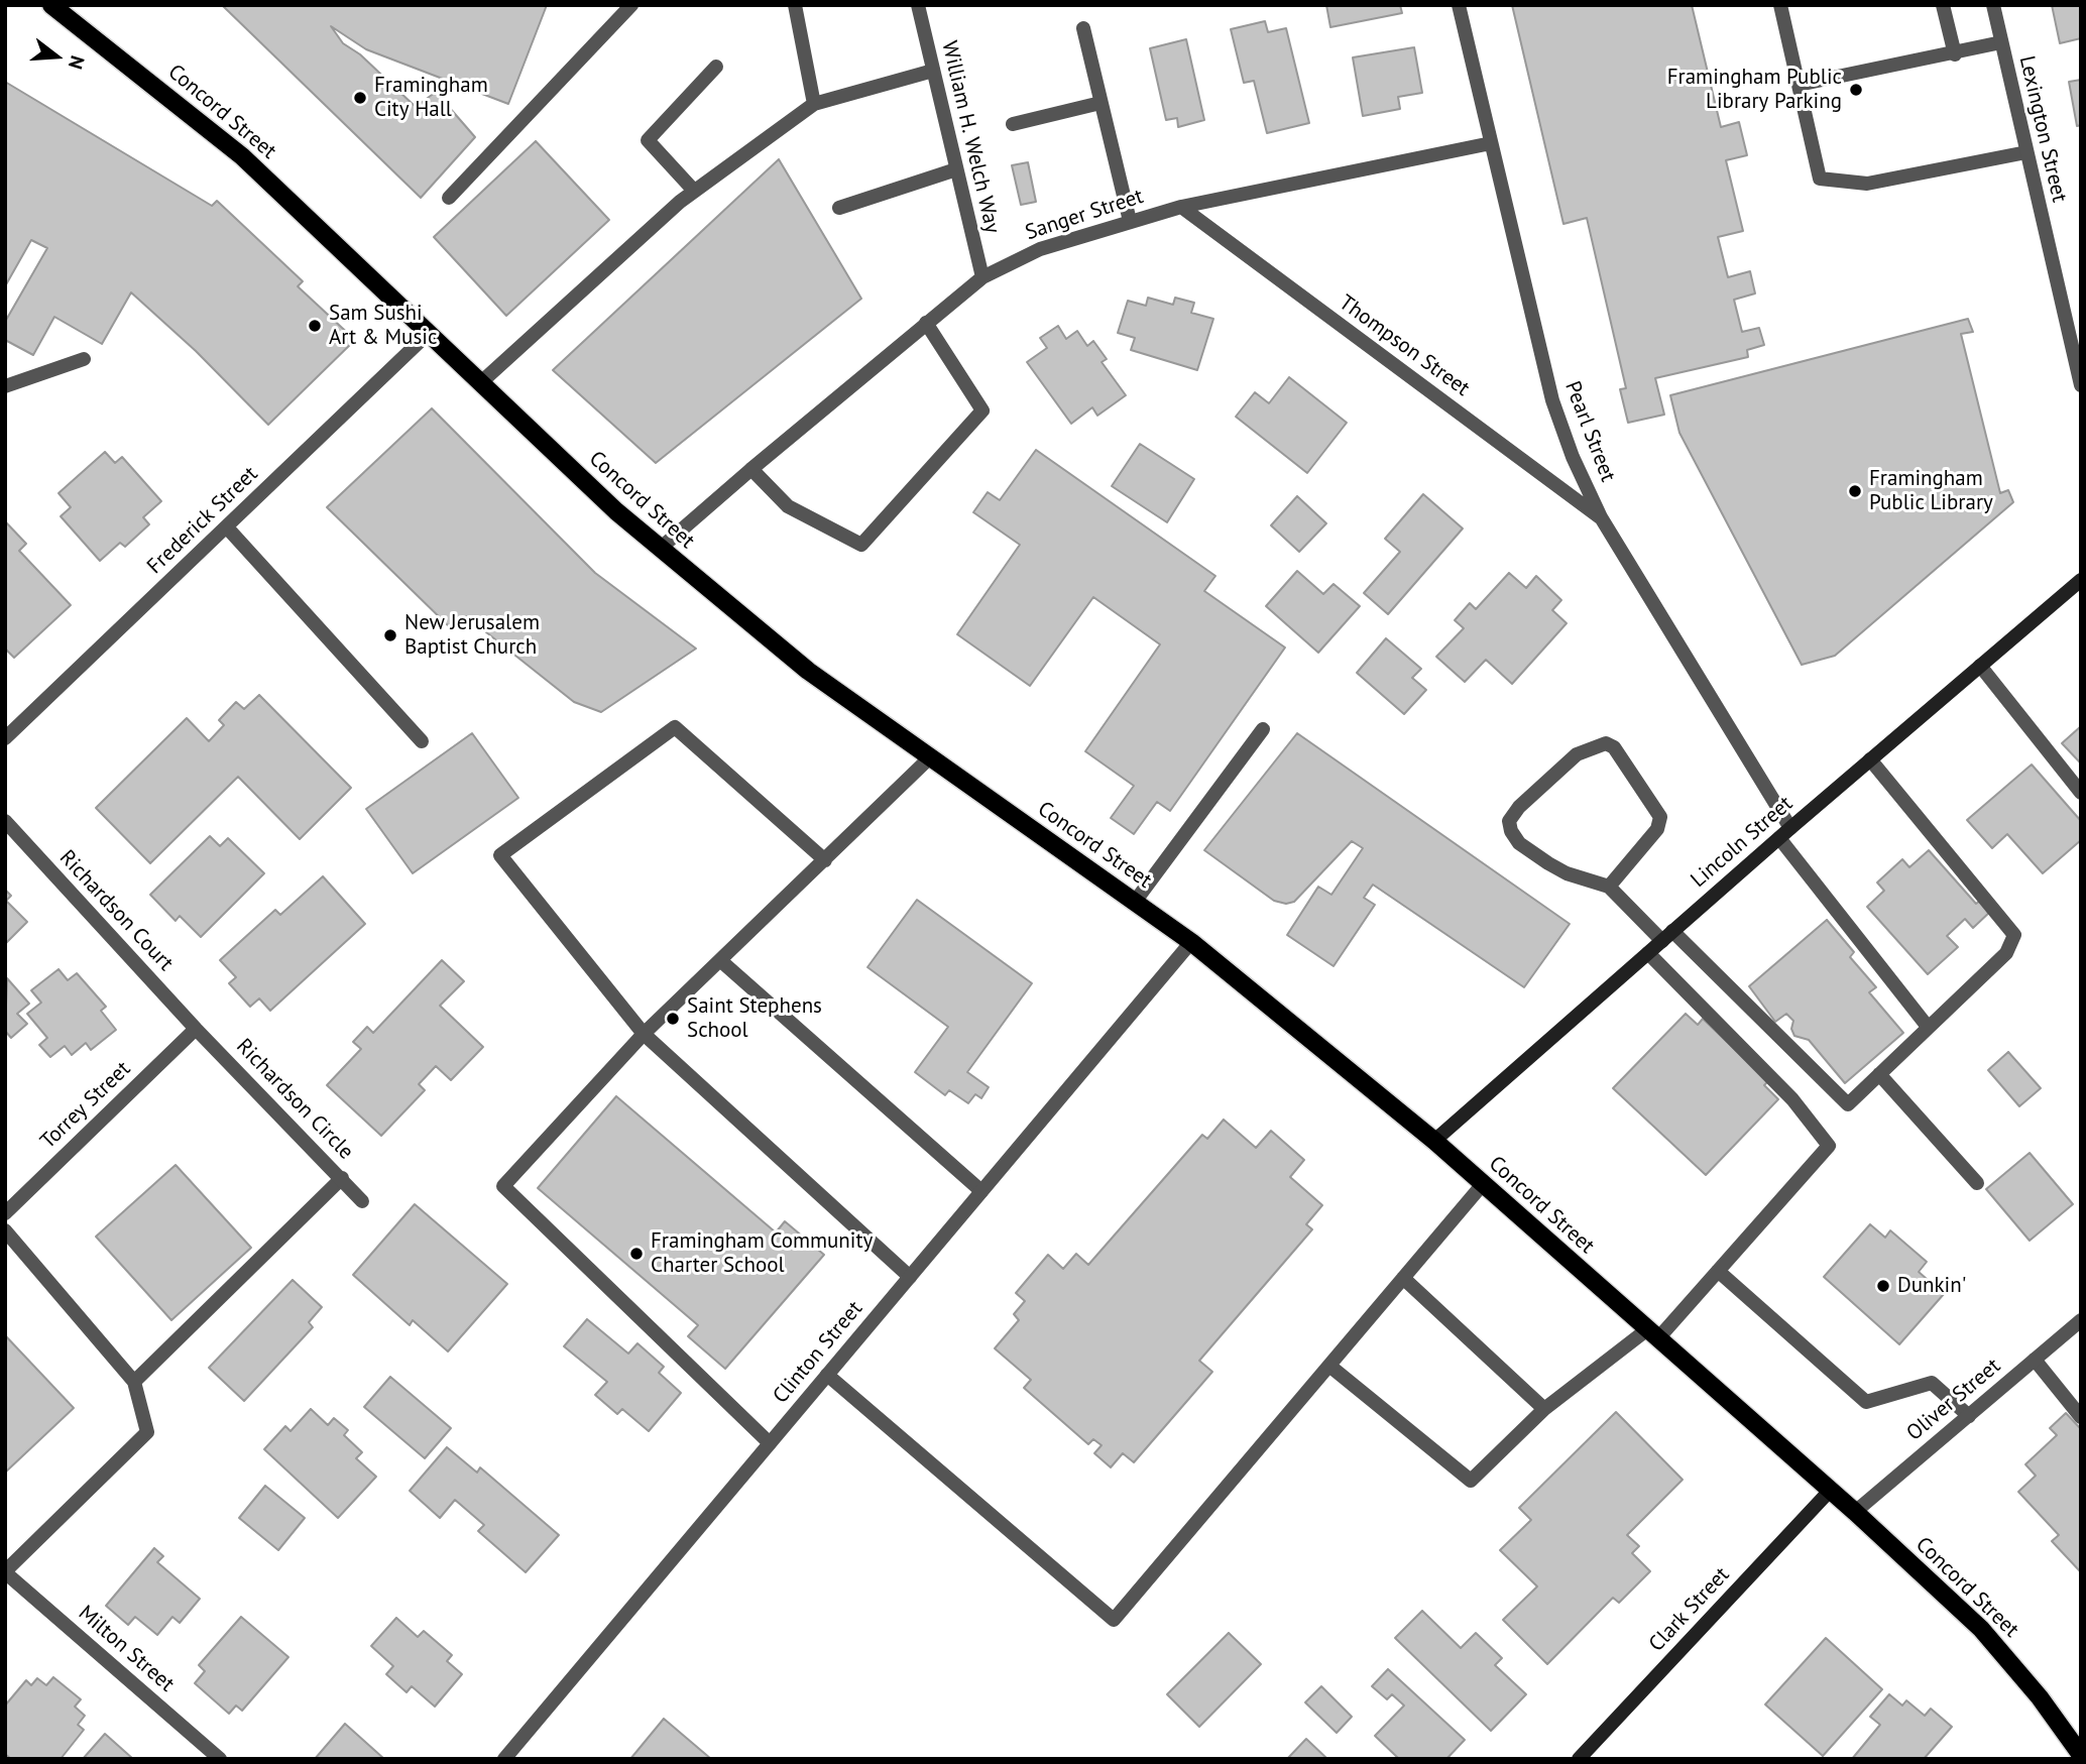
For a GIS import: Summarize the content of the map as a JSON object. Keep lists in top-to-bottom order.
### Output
{
  "streets": {
    "main road": ["Concord Street"],
    "street": [
      "Lexington Street",
      "William H. Welch Way",
      "Sanger Street",
      "Thompson Street",
      "Pearl Street",
      "Frederick Street",
      "Lincoln Street",
      "Richardson Court",
      "Richardson Circle",
      "Torrey Street",
      "Clinton Street",
      "Oliver Street",
      "Clark Street",
      "Milton Street"
    ]
  },
  "crossings": [
    ["Concord Street", "Sanger Street"],
    ["Concord Street", "Frederick Street"],
    ["Concord Street", "Lincoln Street"],
    ["Concord Street", "Clinton Street"],
    ["Concord Street", "Oliver Street"],
    ["Concord Street", "Clark Street"],
    ["William H. Welch Way", "Sanger Street"],
    ["Sanger Street", "Thompson Street"],
    ["Sanger Street", "Pearl Street"],
    ["Thompson Street", "Pearl Street"],
    ["Pearl Street", "Lincoln Street"],
    ["Richardson Court", "Richardson Circle"],
    ["Richardson Court", "Torrey Street"],
    ["Richardson Circle", "Torrey Street"]
  ],
  "places": [
    "Framingham Public Library Parking",
    "Framingham City Hall",
    "Sam Sushi Art & Music",
    "Framingham Public Library",
    "New Jerusalem Baptist Church",
    "Saint Stephens School",
    "Framingham Community Charter School",
    "Dunkin'"
  ],
  "north": "right"
}
